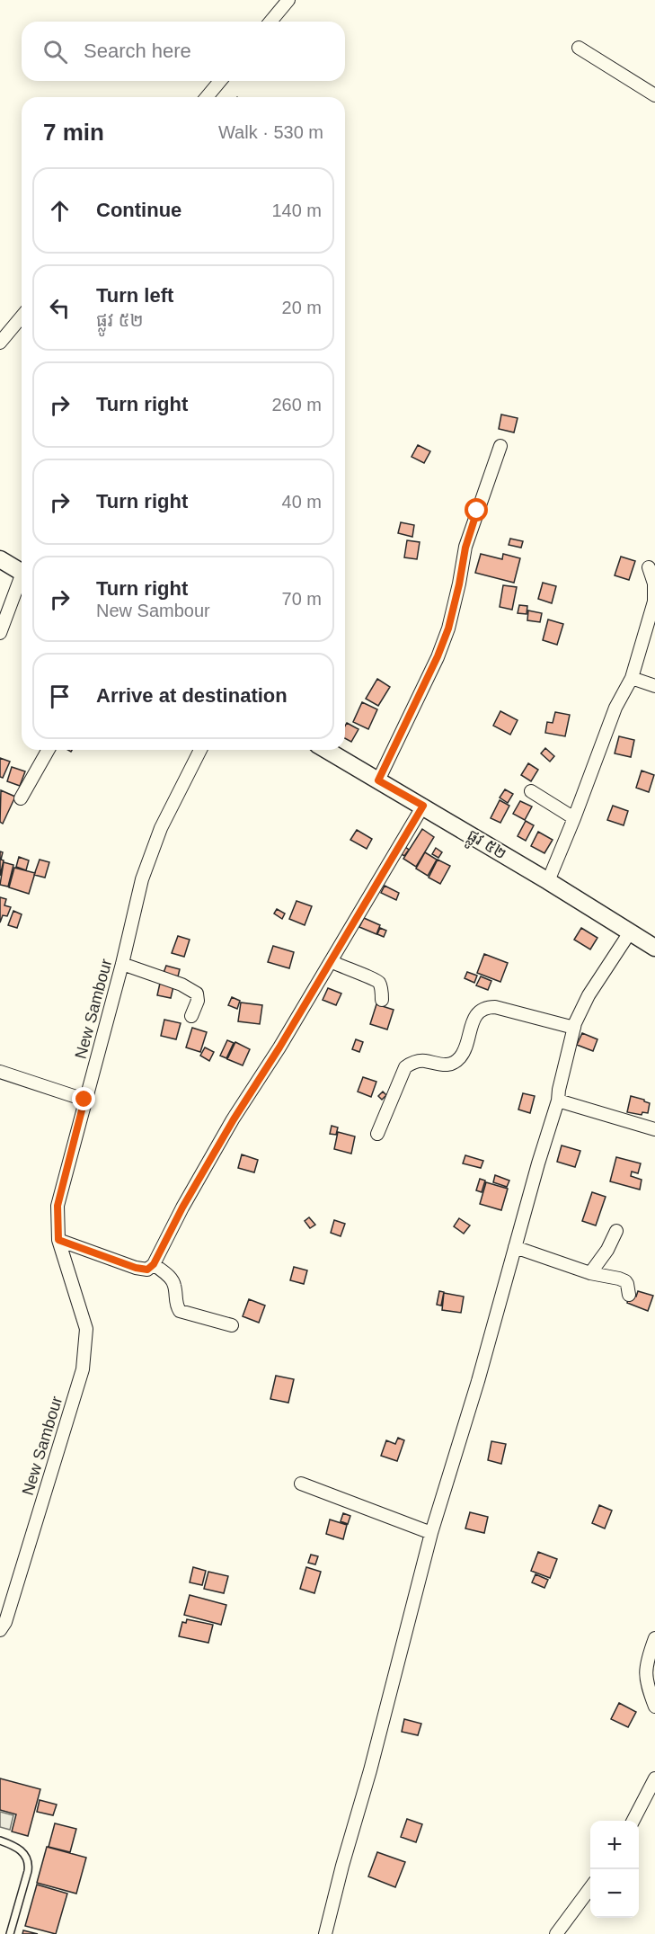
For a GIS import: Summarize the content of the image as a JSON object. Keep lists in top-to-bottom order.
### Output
{
  "streets": {
    "street": ["ផ្លូវ ៥២", "New Sambour"]
  },
  "page": {
    "search": "Search here",
    "heading": ["7 min", "Walk · 530 m"],
    "list": [
      ["Continue", "140 m"],
      ["Turn left", "ផ្លូវ ៥២", "20 m"],
      ["Turn right", "260 m"],
      ["Turn right", "40 m"],
      ["Turn right", "New Sambour", "70 m"],
      "Arrive at destination"
    ],
    "map_buttons": ["+", "−"]
  }
}
